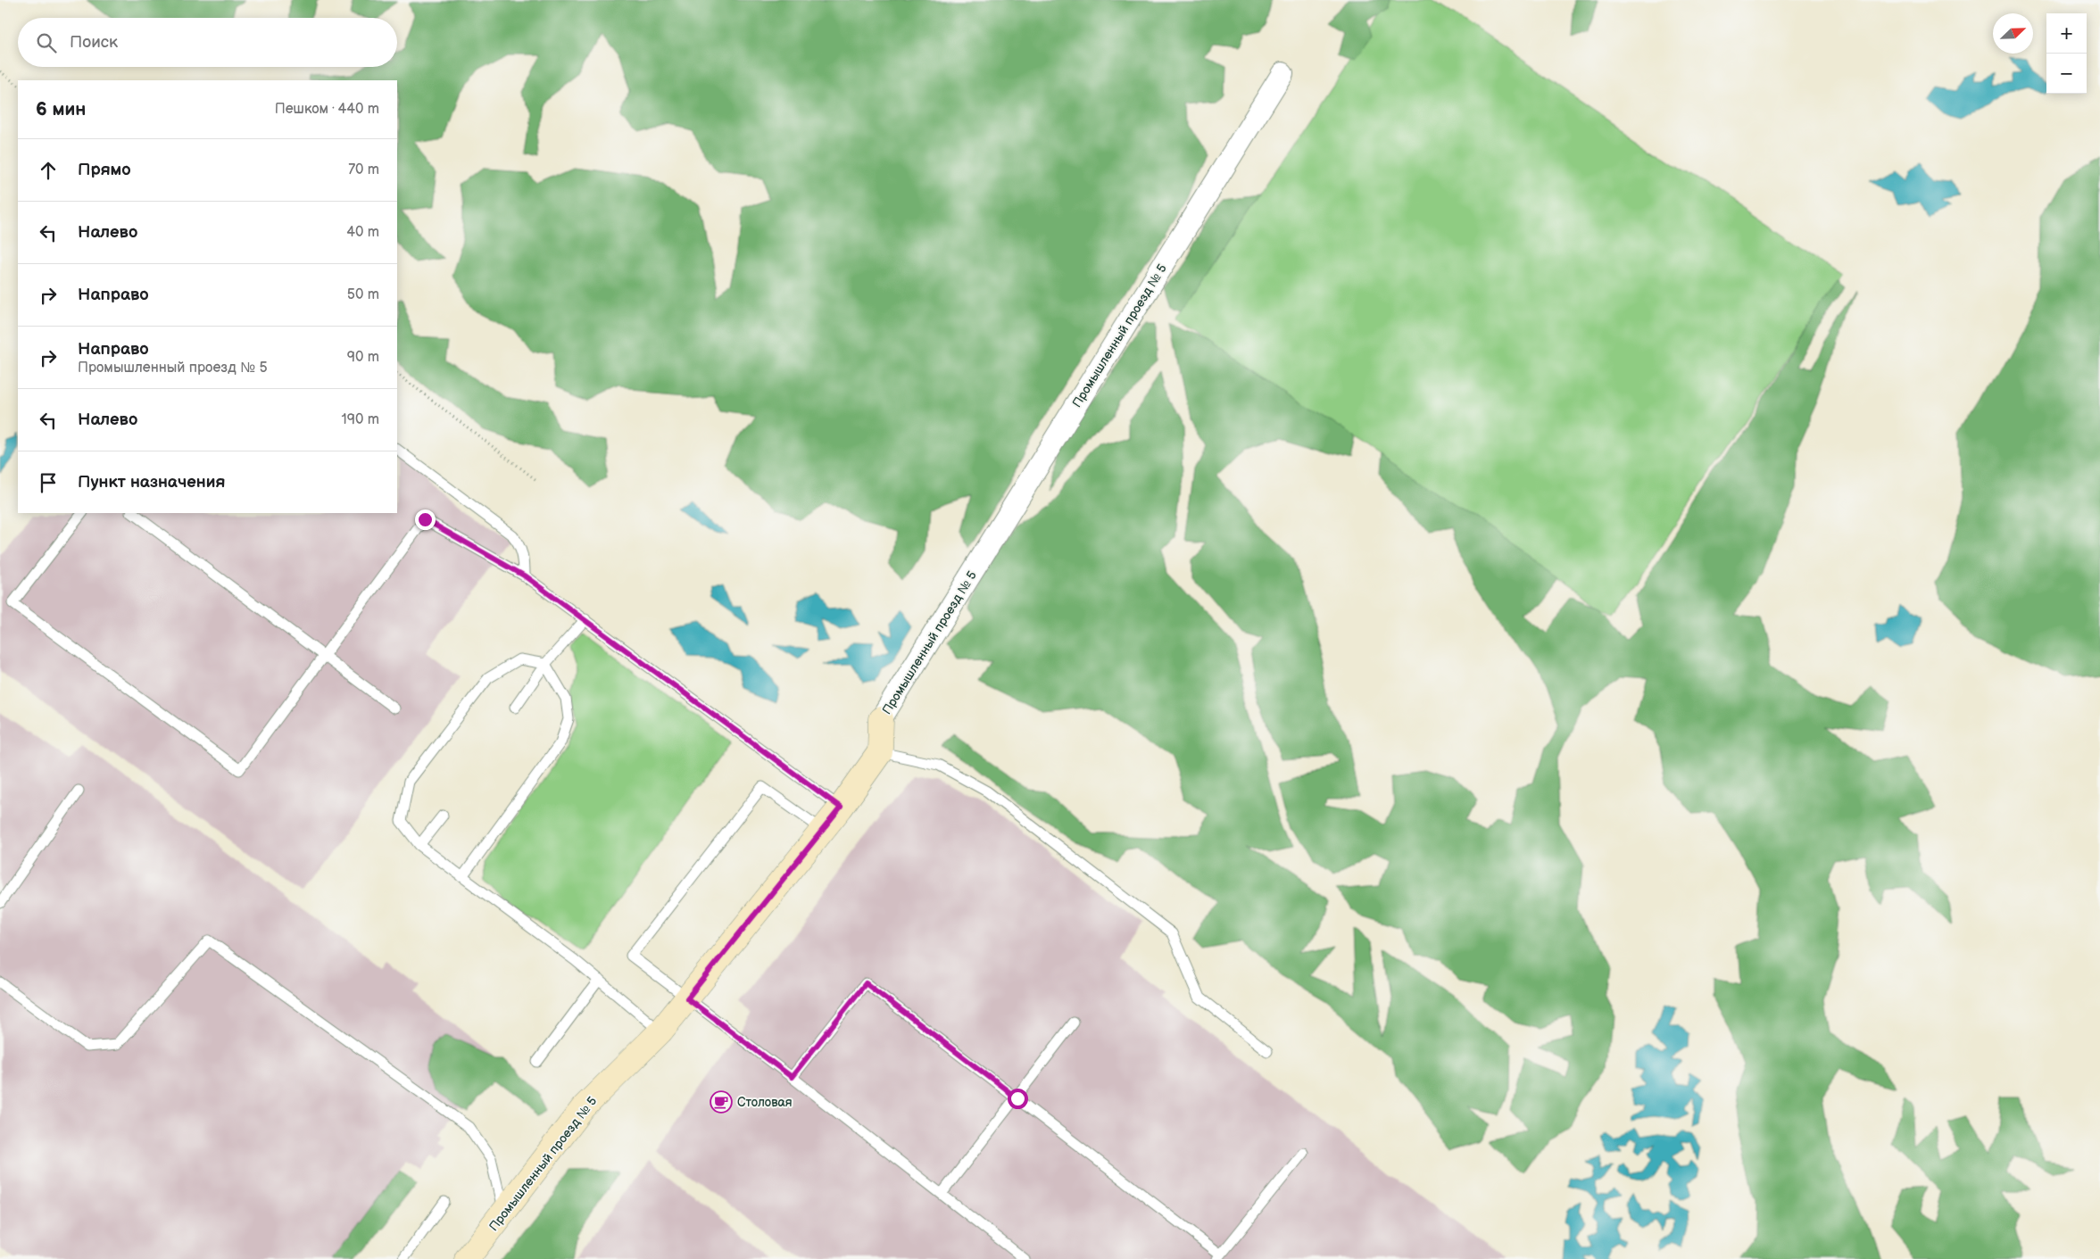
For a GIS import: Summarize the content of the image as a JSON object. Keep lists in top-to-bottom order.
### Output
{
  "streets": {
    "street": ["Промышленный проезд № 5"]
  },
  "places": {
    "cafe": ["Столовая"]
  },
  "north": "top right",
  "page": {
    "map_buttons": ["+", "−"],
    "search": "Поиск",
    "heading": ["6 мин", "Пешком · 440 m"],
    "list": [
      ["Прямо", "70 m"],
      ["Налево", "40 m"],
      ["Направо", "50 m"],
      ["Направо", "Промышленный проезд № 5", "90 m"],
      ["Налево", "190 m"],
      "Пункт назначения"
    ]
  }
}
